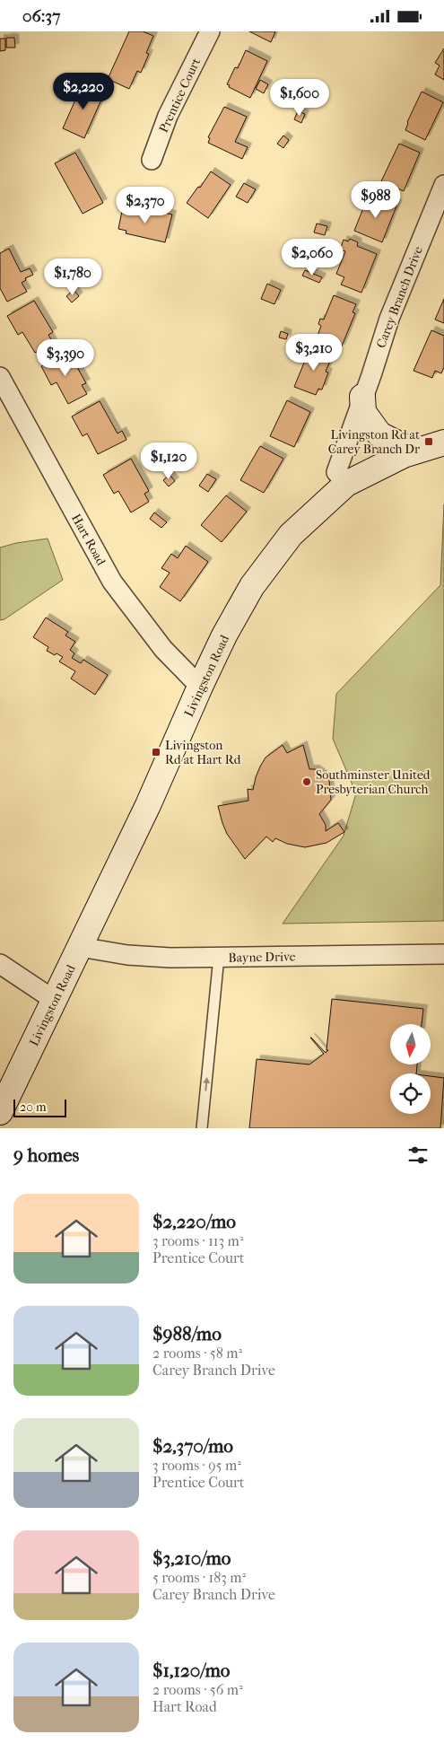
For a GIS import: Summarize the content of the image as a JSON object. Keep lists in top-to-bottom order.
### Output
{
  "streets": {
    "main road": ["Livingston Road"],
    "street": [
      "Prentice Court",
      "Carey Branch Drive",
      "Hart Road",
      "Bayne Drive"
    ]
  },
  "crossings": [
    ["Carey Branch Drive", "Livingston Road"],
    ["Hart Road", "Livingston Road"],
    ["Livingston Road", "Bayne Drive"]
  ],
  "places": {
    "transit": ["Livingston Rd at Carey Branch Dr", "Livingston Rd at Hart Rd"],
    "other": ["Southminster United Presbyterian Church"]
  },
  "scale_bar": "20 m",
  "north": "bottom",
  "page": {
    "status": "06:37",
    "price": [
      "$2,220",
      "$1,600",
      "$988",
      "$2,370",
      "$2,060",
      "$1,780",
      "$3,210",
      "$3,390",
      "$1,120"
    ],
    "scale": "20 m",
    "heading": "9 homes",
    "list": [
      {
        "name": "$2,220/mo",
        "note": "3 rooms · 113 m² · Prentice Court"
      },
      {
        "name": "$988/mo",
        "note": "2 rooms · 58 m² · Carey Branch Drive"
      },
      {
        "name": "$2,370/mo",
        "note": "3 rooms · 95 m² · Prentice Court"
      },
      {
        "name": "$3,210/mo",
        "note": "5 rooms · 183 m² · Carey Branch Drive"
      },
      {
        "name": "$1,120/mo",
        "note": "2 rooms · 56 m² · Hart Road"
      }
    ]
  }
}
